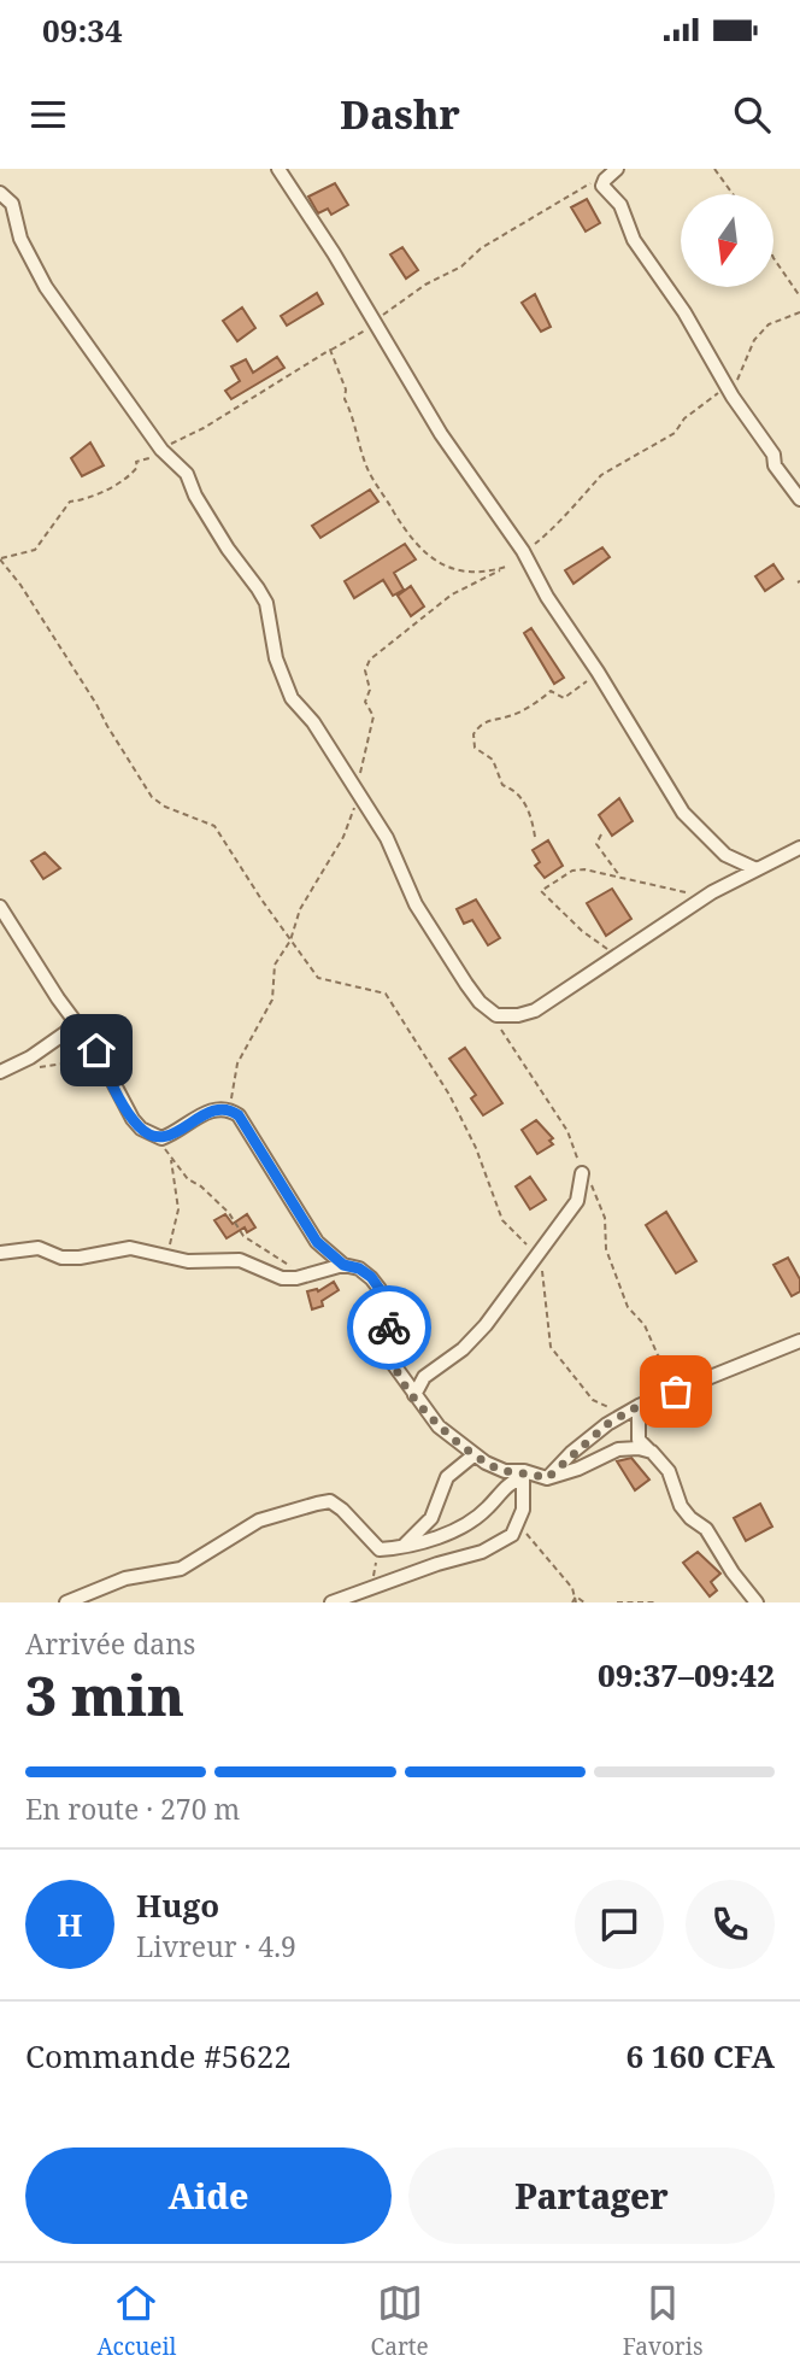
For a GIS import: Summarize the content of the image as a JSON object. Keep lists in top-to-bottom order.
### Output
{
  "north": "bottom",
  "page": {
    "status": "09:34",
    "header": "Dashr",
    "heading": ["3 min", "Arrivée dans", "09:37–09:42"],
    "panel": [
      "Hugo",
      "Livreur · 4.9",
      "Commande #5622",
      "6 160 CFA"
    ],
    "bar": "En route · 270 m",
    "round": "H",
    "buttons": ["Aide", "Partager"],
    "tabs": ["Accueil", "Carte", "Favoris"]
  }
}
